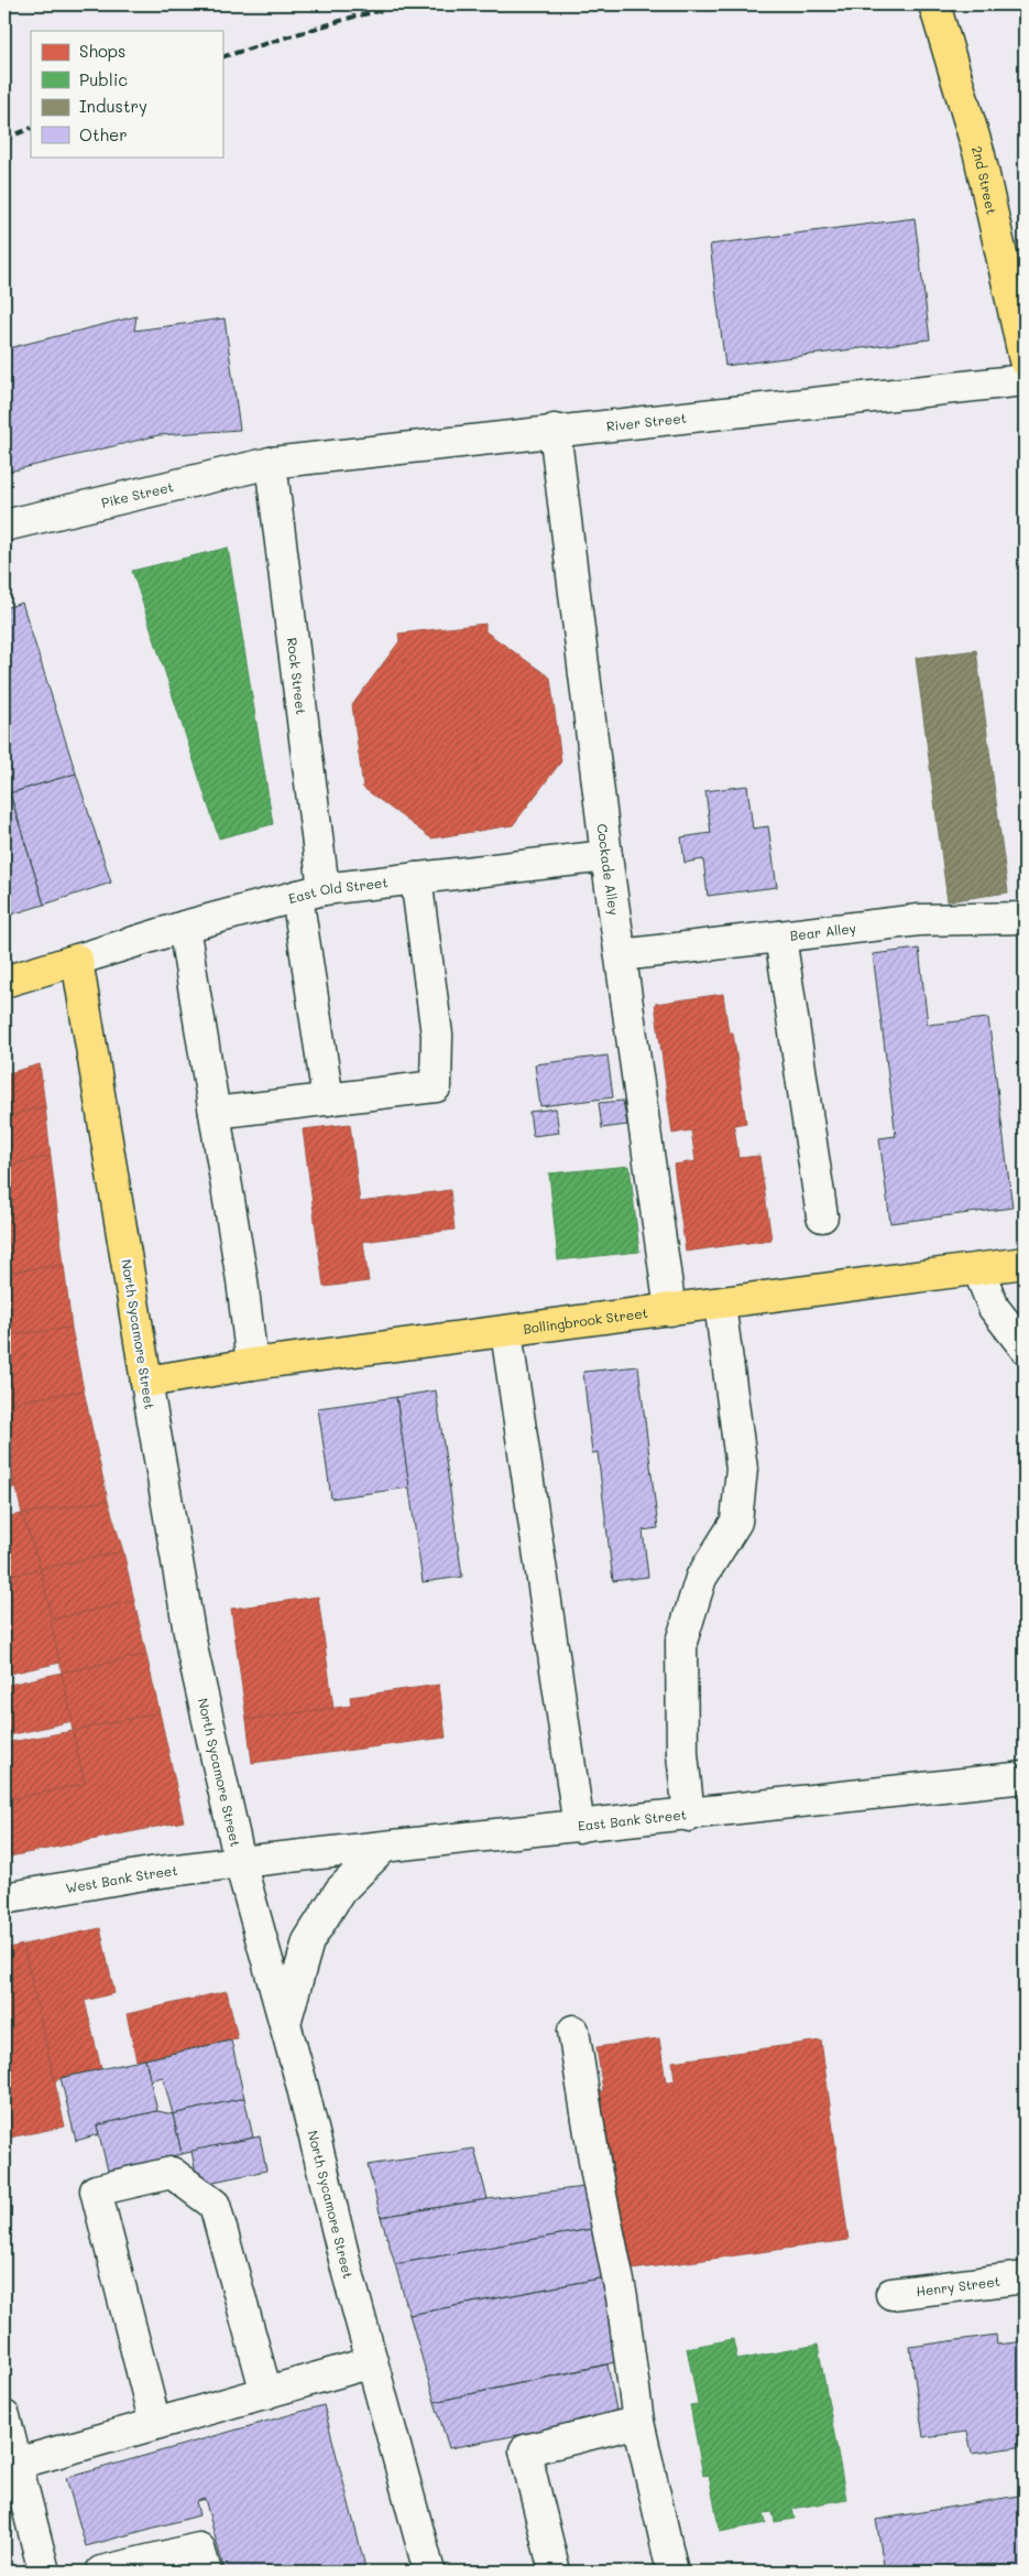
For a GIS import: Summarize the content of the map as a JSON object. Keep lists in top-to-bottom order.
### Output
{
  "streets": {
    "main road": ["2nd Street", "Bollingbrook Street", "North Sycamore Street"],
    "street": [
      "River Street",
      "Pike Street",
      "Rock Street",
      "Cockade Alley",
      "East Old Street",
      "Bear Alley",
      "East Bank Street",
      "West Bank Street",
      "Henry Street"
    ]
  },
  "crossings": [
    ["River Street", "Pike Street"],
    ["River Street", "Rock Street"],
    ["River Street", "Cockade Alley"],
    ["Pike Street", "Rock Street"],
    ["Rock Street", "East Old Street"],
    ["Cockade Alley", "East Old Street"],
    ["Cockade Alley", "Bear Alley"],
    ["Cockade Alley", "Bollingbrook Street"],
    ["East Old Street", "North Sycamore Street"],
    ["Bollingbrook Street", "North Sycamore Street"],
    ["North Sycamore Street", "East Bank Street"],
    ["North Sycamore Street", "West Bank Street"],
    ["East Bank Street", "West Bank Street"]
  ],
  "legend": [
    "Shops",
    "Public",
    "Industry",
    "Other"
  ]
}
